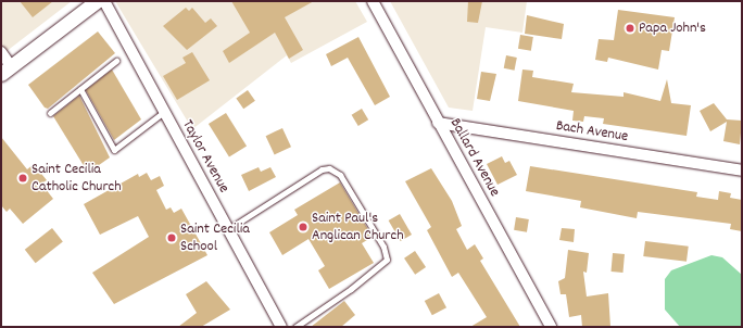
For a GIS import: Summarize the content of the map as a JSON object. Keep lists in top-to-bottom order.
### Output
{
  "streets": {
    "street": ["Bach Avenue", "Taylor Avenue", "Ballard Avenue"]
  },
  "crossings": [
    ["Bach Avenue", "Ballard Avenue"]
  ],
  "places": [
    "Papa John's",
    "Saint Cecilia Catholic Church",
    "Saint Paul's Anglican Church",
    "Saint Cecilia School"
  ]
}
